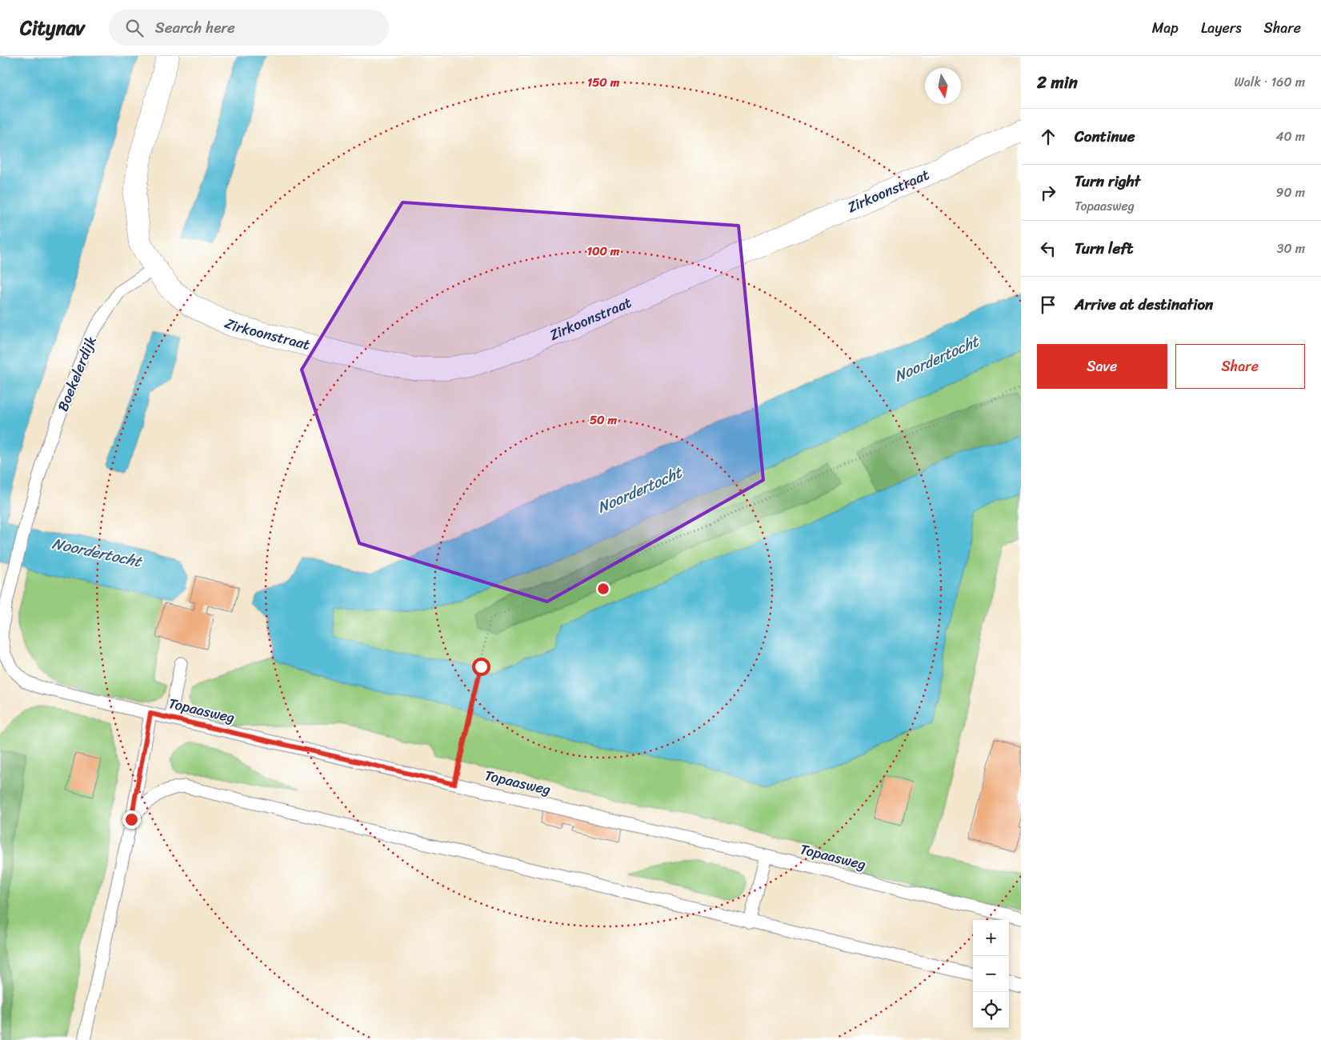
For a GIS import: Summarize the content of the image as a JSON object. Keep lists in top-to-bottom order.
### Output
{
  "streets": {
    "street": ["Zirkoonstraat"],
    "lane": ["Boekelerdijk", "Topaasweg"]
  },
  "crossings": [
    ["Zirkoonstraat", "Boekelerdijk"],
    ["Boekelerdijk", "Topaasweg"]
  ],
  "water": ["Noordertocht"],
  "north": "bottom",
  "page": {
    "header": "Citynav",
    "search": "Search here",
    "nav": ["Map", "Layers", "Share"],
    "heading": ["2 min", "Walk · 160 m"],
    "list": [
      ["Continue", "40 m"],
      ["Turn right", "Topaasweg", "90 m"],
      ["Turn left", "30 m"],
      "Arrive at destination"
    ],
    "buttons": ["Save", "Share"],
    "map_buttons": ["+", "−"]
  },
  "rings": ["150 m", "100 m", "50 m"]
}
